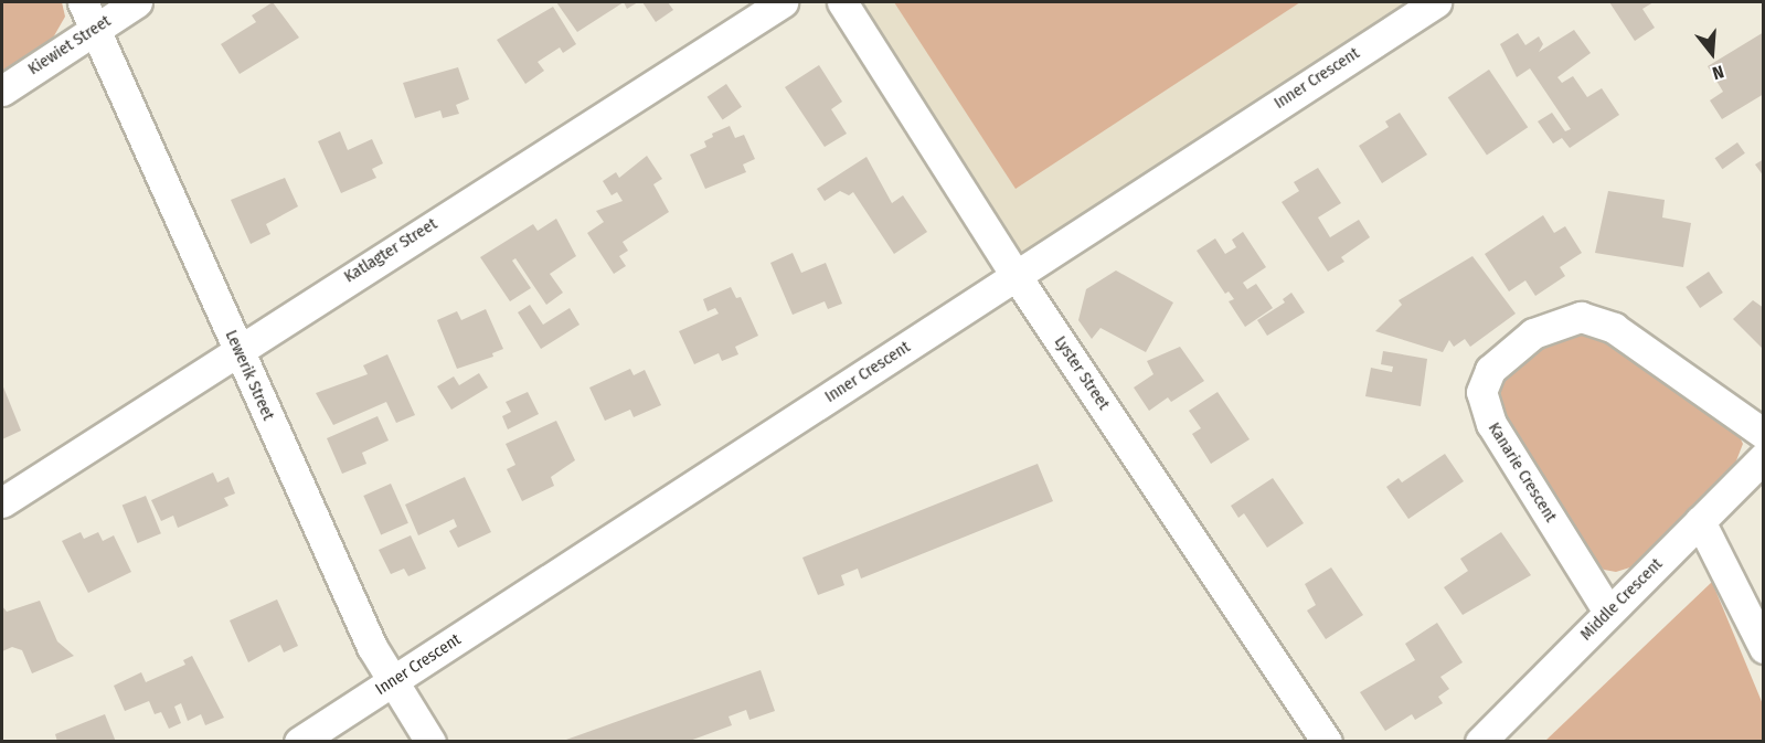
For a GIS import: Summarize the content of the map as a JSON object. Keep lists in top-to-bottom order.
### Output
{
  "streets": {
    "street": [
      "Kiewiet Street",
      "Inner Crescent",
      "Katlagter Street",
      "Lyster Street",
      "Lewerik Street",
      "Kanarie Crescent",
      "Middle Crescent"
    ]
  },
  "crossings": [
    ["Kiewiet Street", "Lewerik Street"],
    ["Inner Crescent", "Lyster Street"],
    ["Inner Crescent", "Lewerik Street"],
    ["Katlagter Street", "Lewerik Street"],
    ["Kanarie Crescent", "Middle Crescent"]
  ],
  "north": "bottom"
}
